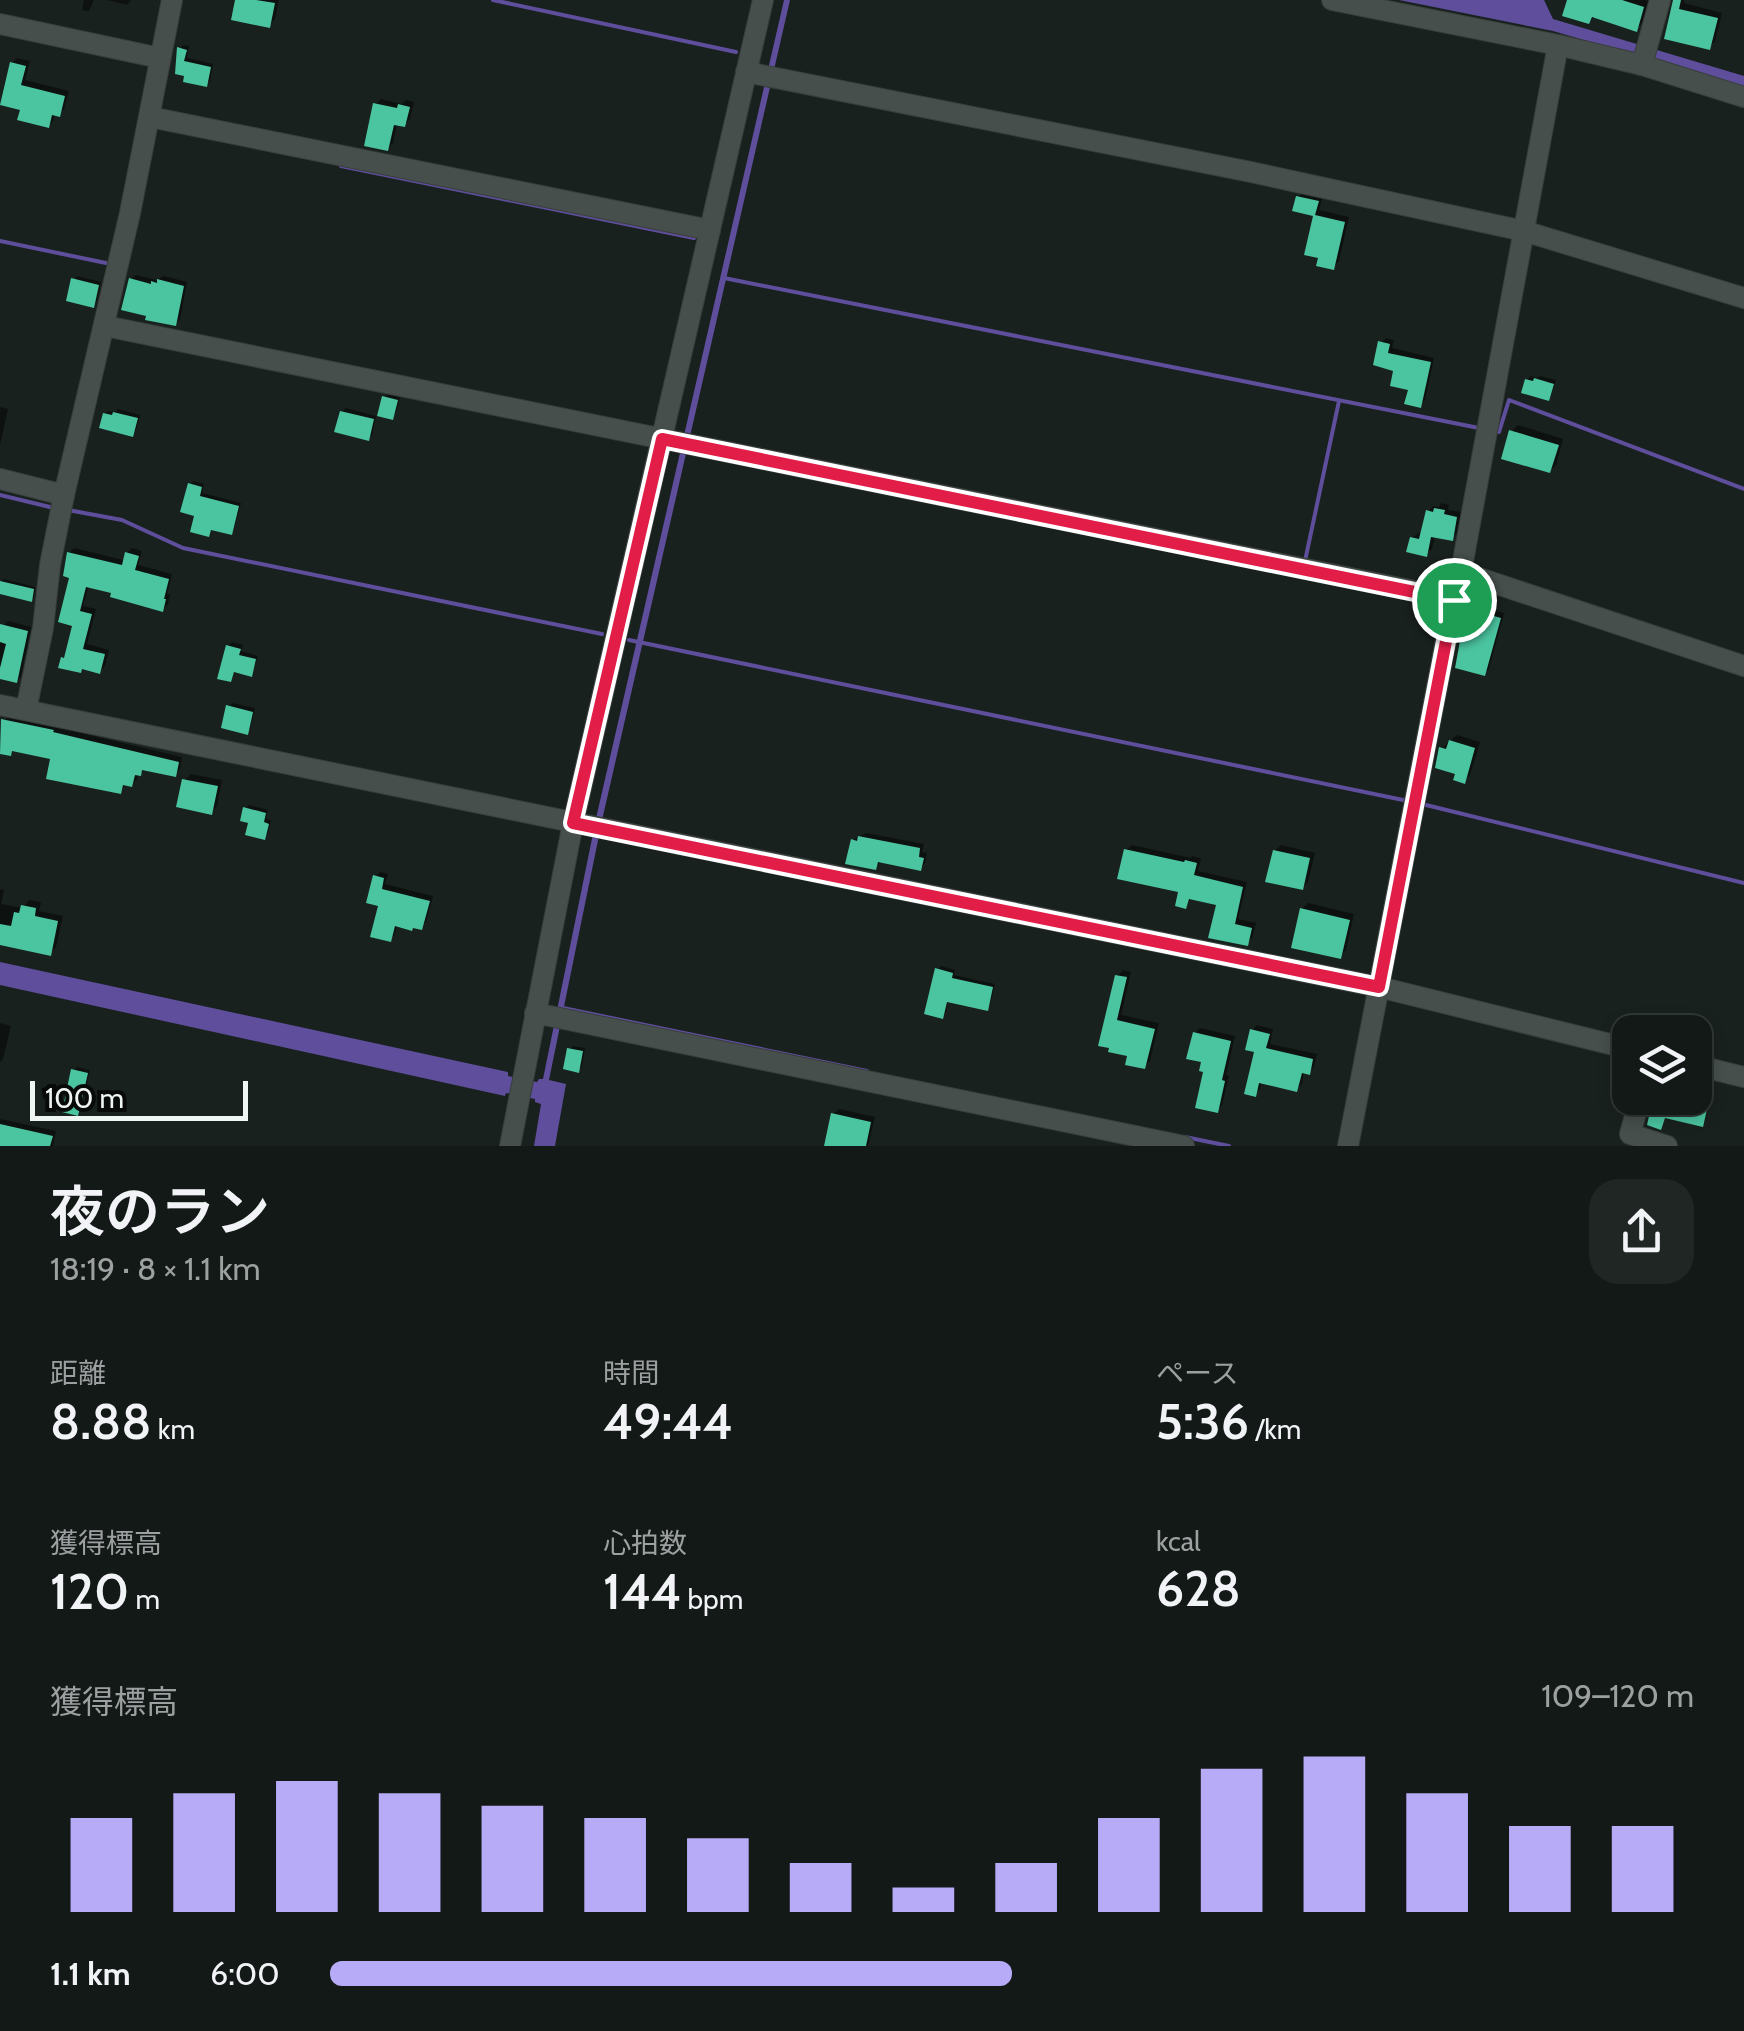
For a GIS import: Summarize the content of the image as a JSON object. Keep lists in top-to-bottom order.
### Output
{
  "scale_bar": "100 m",
  "page": {
    "scale": "100 m",
    "heading": ["夜のラン", "18:19 · 8 × 1.1 km"],
    "stats": [
      ["距離", "8.88 km"],
      ["時間", "49:44"],
      ["ペース", "5:36 /km"],
      ["獲得標高", "120 m"],
      ["心拍数", "144 bpm"],
      ["kcal", "628"]
    ],
    "chart": ["獲得標高", "109–120 m"],
    "list": [
      {
        "name": "1.1 km",
        "note": "6:00"
      }
    ]
  }
}
